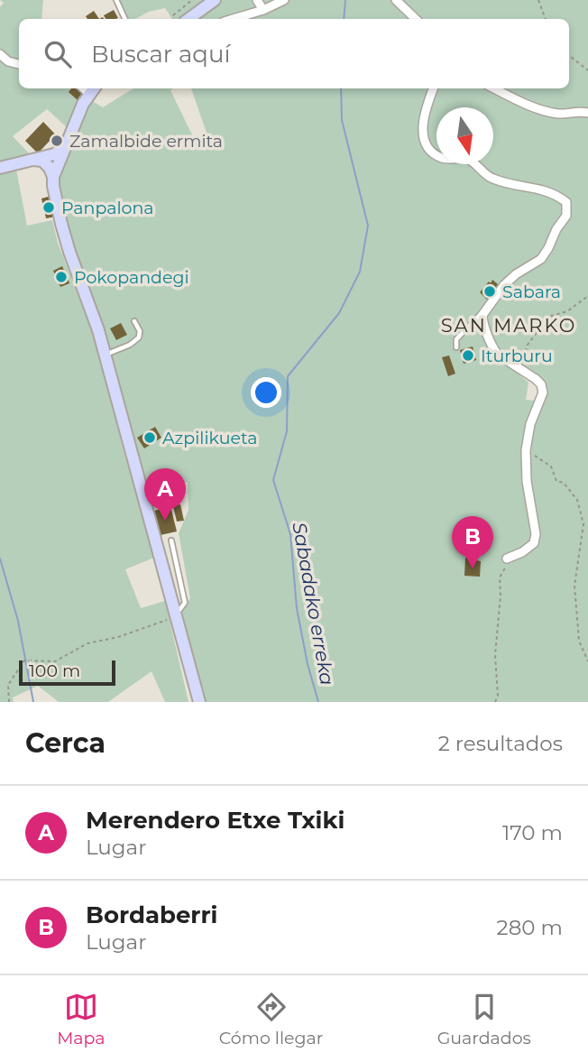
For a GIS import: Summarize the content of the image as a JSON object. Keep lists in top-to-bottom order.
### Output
{
  "districts": ["SAN MARKO"],
  "water": ["Sabadako erreka"],
  "places": [
    "Zamalbide ermita",
    "Panpalona",
    "Pokopandegi",
    "Sabara",
    "Iturburu",
    "Azpilikueta"
  ],
  "scale_bar": "100 m",
  "north": "bottom",
  "page": {
    "search": "Buscar aquí",
    "pins": ["A", "B"],
    "scale": "100 m",
    "heading": ["Cerca", "2 resultados"],
    "list": [
      {
        "mark": "A",
        "name": "Merendero Etxe Txiki",
        "note": "Lugar",
        "value": "170 m"
      },
      {
        "mark": "B",
        "name": "Bordaberri",
        "note": "Lugar",
        "value": "280 m"
      }
    ],
    "nav": ["Mapa", "Cómo llegar", "Guardados"]
  }
}
